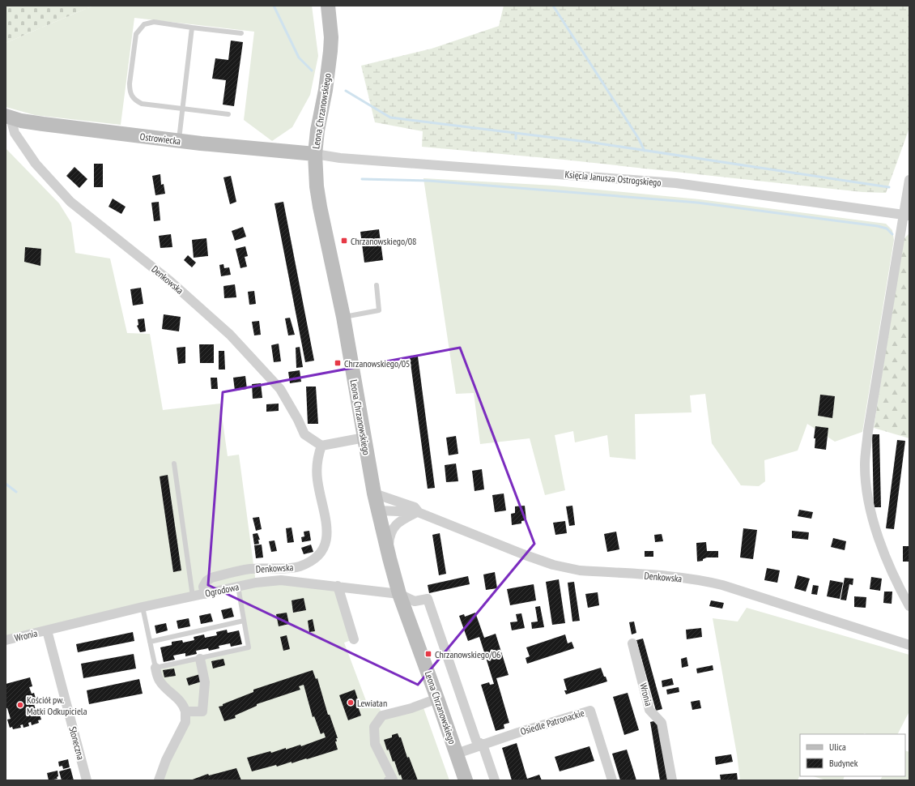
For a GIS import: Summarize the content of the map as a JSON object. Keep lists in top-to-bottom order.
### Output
{
  "streets": {
    "street": [
      "Leona Chrzanowskiego",
      "Ostrowiecka",
      "Księcia Janusza Ostrogskiego",
      "Denkowska",
      "Ogrodowa",
      "Wronia",
      "Osiedle Patronackie",
      "Słoneczna"
    ]
  },
  "crossings": [
    ["Leona Chrzanowskiego", "Ostrowiecka"],
    ["Leona Chrzanowskiego", "Księcia Janusza Ostrogskiego"],
    ["Leona Chrzanowskiego", "Denkowska"],
    ["Leona Chrzanowskiego", "Ogrodowa"],
    ["Leona Chrzanowskiego", "Osiedle Patronackie"],
    ["Ostrowiecka", "Księcia Janusza Ostrogskiego"],
    ["Ostrowiecka", "Denkowska"],
    ["Denkowska", "Ogrodowa"],
    ["Ogrodowa", "Wronia"],
    ["Ogrodowa", "Osiedle Patronackie"],
    ["Ogrodowa", "Słoneczna"],
    ["Wronia", "Słoneczna"]
  ],
  "places": {
    "transit": ["Chrzanowskiego/08", "Chrzanowskiego/05", "Chrzanowskiego/06"],
    "other": ["Lewiatan", "Kościół pw. Matki Odkupiciela"]
  },
  "legend": ["Ulica", "Budynek"]
}
